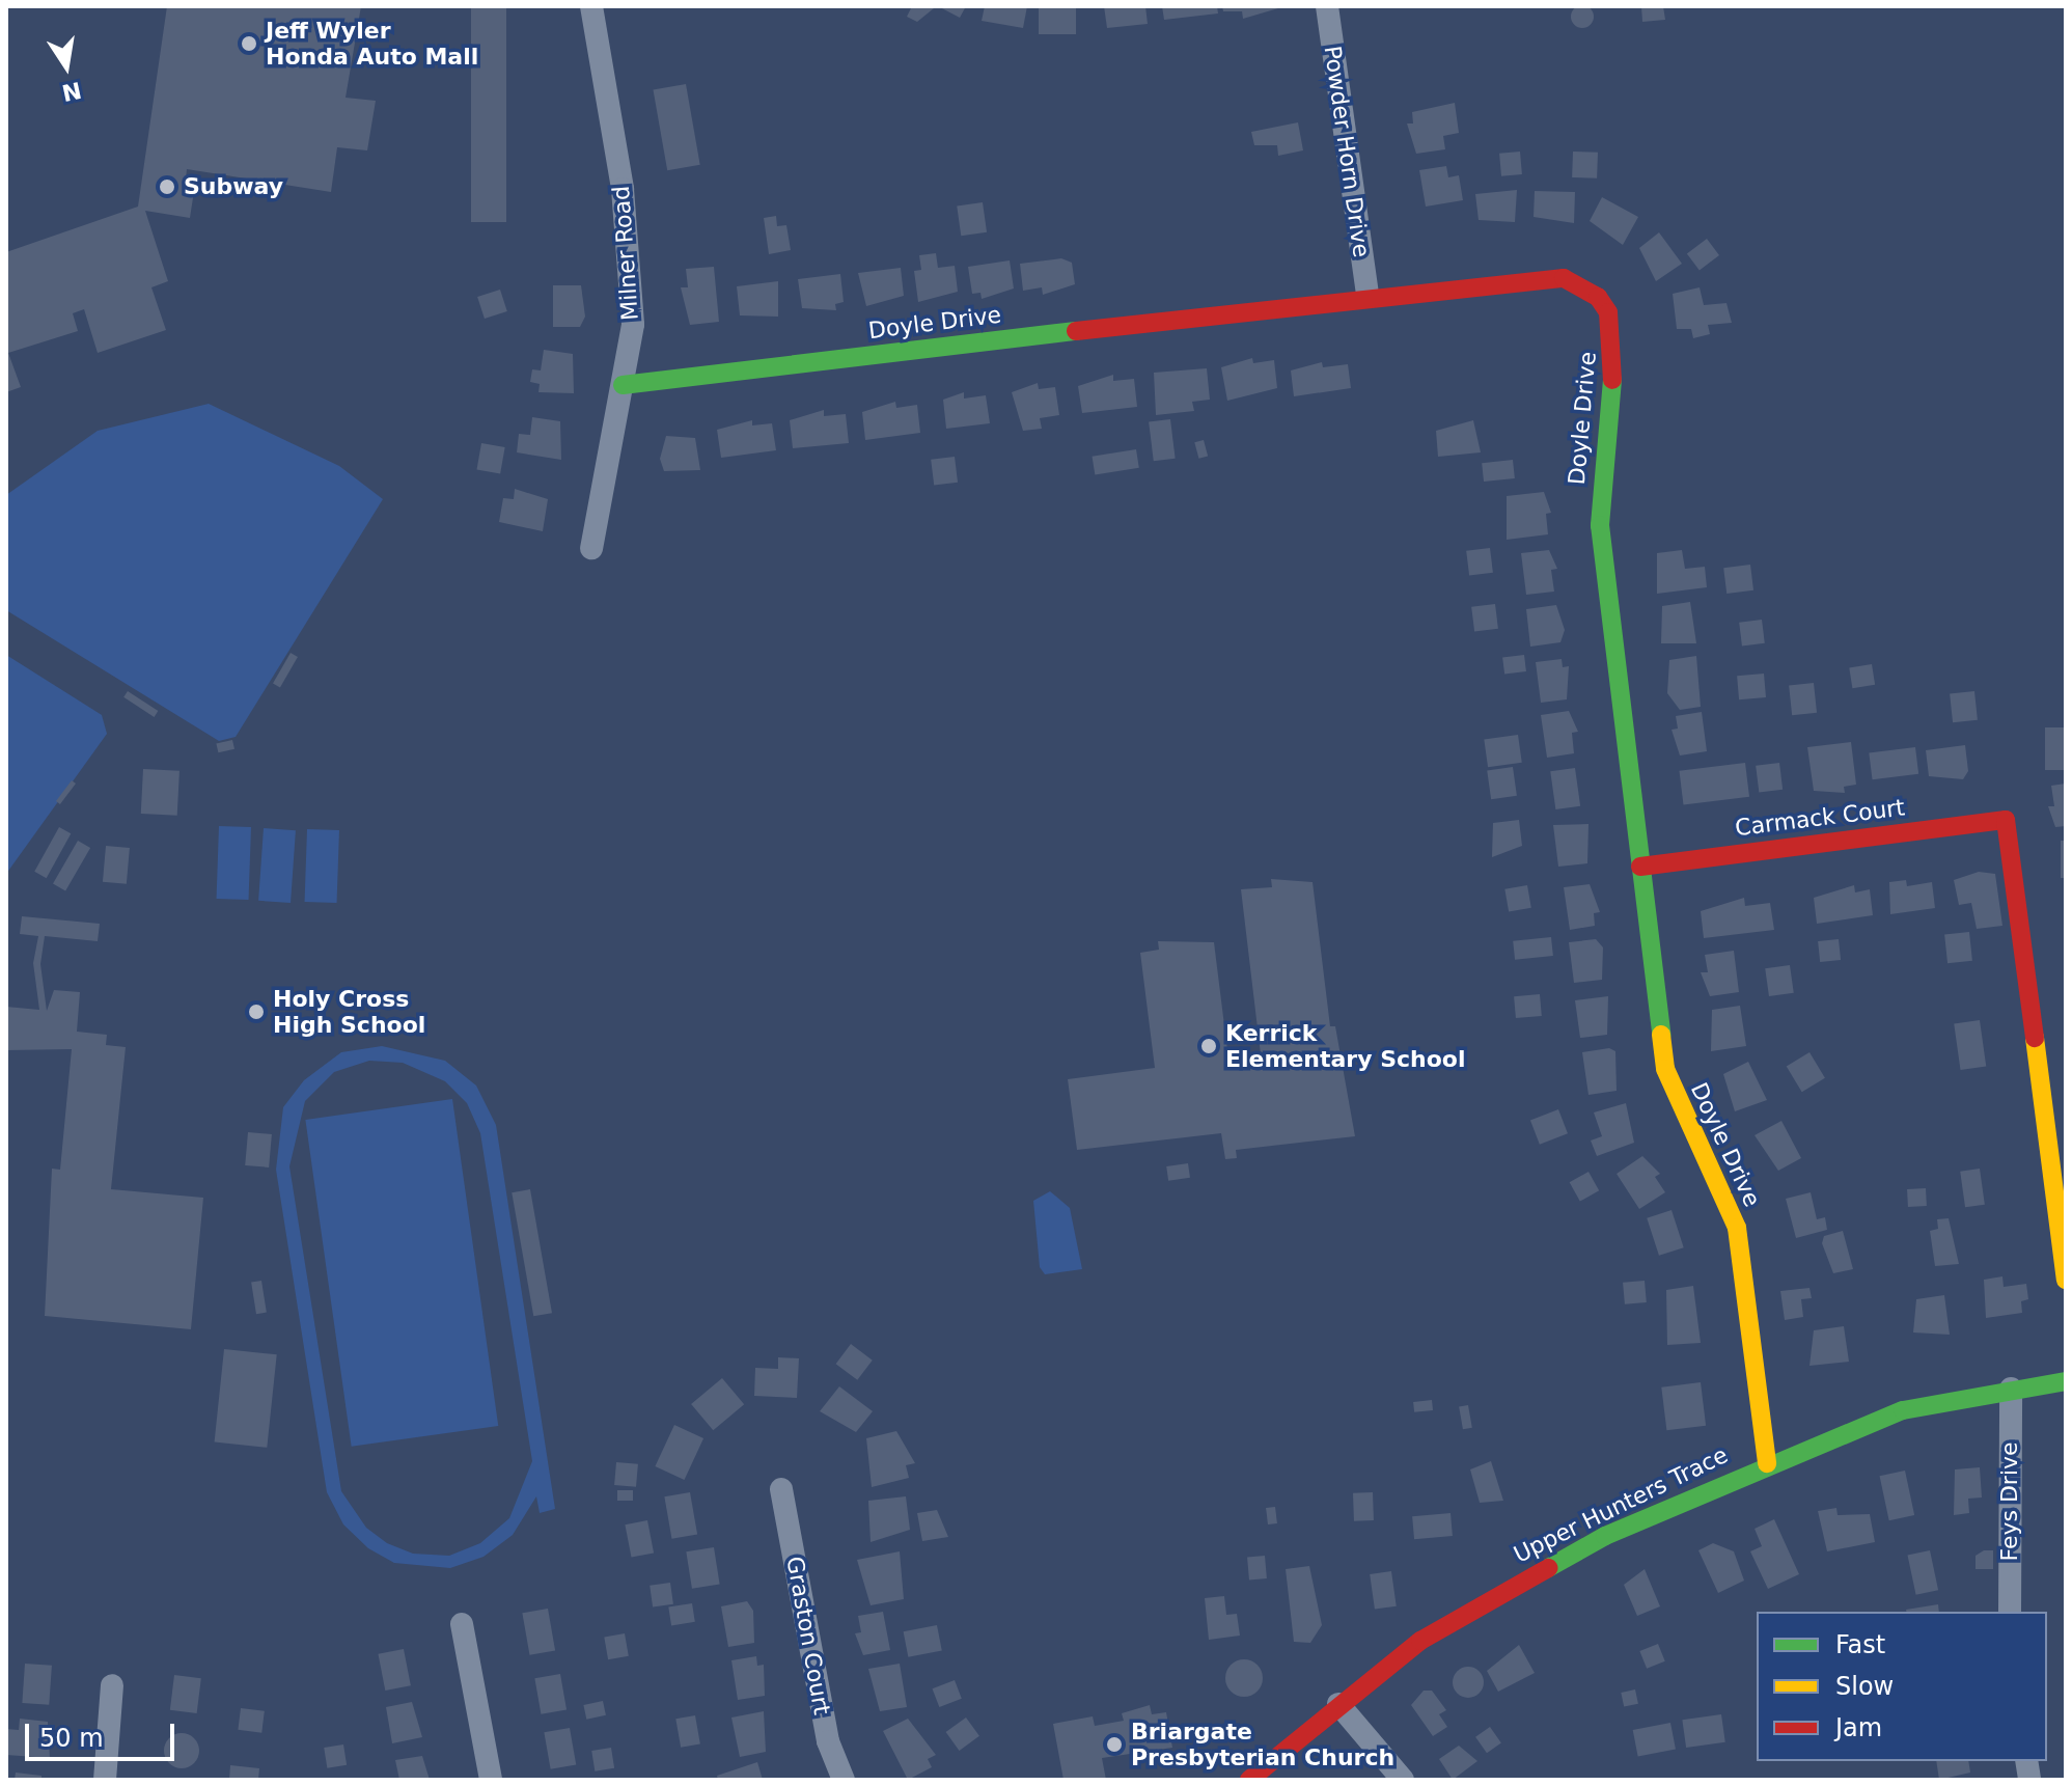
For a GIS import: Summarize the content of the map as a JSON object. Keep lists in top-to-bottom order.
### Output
{
  "streets": {
    "street": [
      "Powder Horn Drive",
      "Milner Road",
      "Doyle Drive",
      "Carmack Court",
      "Feys Drive",
      "Upper Hunters Trace",
      "Graston Court"
    ]
  },
  "crossings": [
    ["Powder Horn Drive", "Doyle Drive"],
    ["Milner Road", "Doyle Drive"],
    ["Doyle Drive", "Carmack Court"],
    ["Doyle Drive", "Upper Hunters Trace"],
    ["Feys Drive", "Upper Hunters Trace"]
  ],
  "places": [
    "Jeff Wyler Honda Auto Mall",
    "Subway",
    "Holy Cross High School",
    "Kerrick Elementary School",
    "Briargate Presbyterian Church"
  ],
  "legend": ["Fast", "Slow", "Jam"],
  "scale_bar": "50 m",
  "north": "bottom"
}
